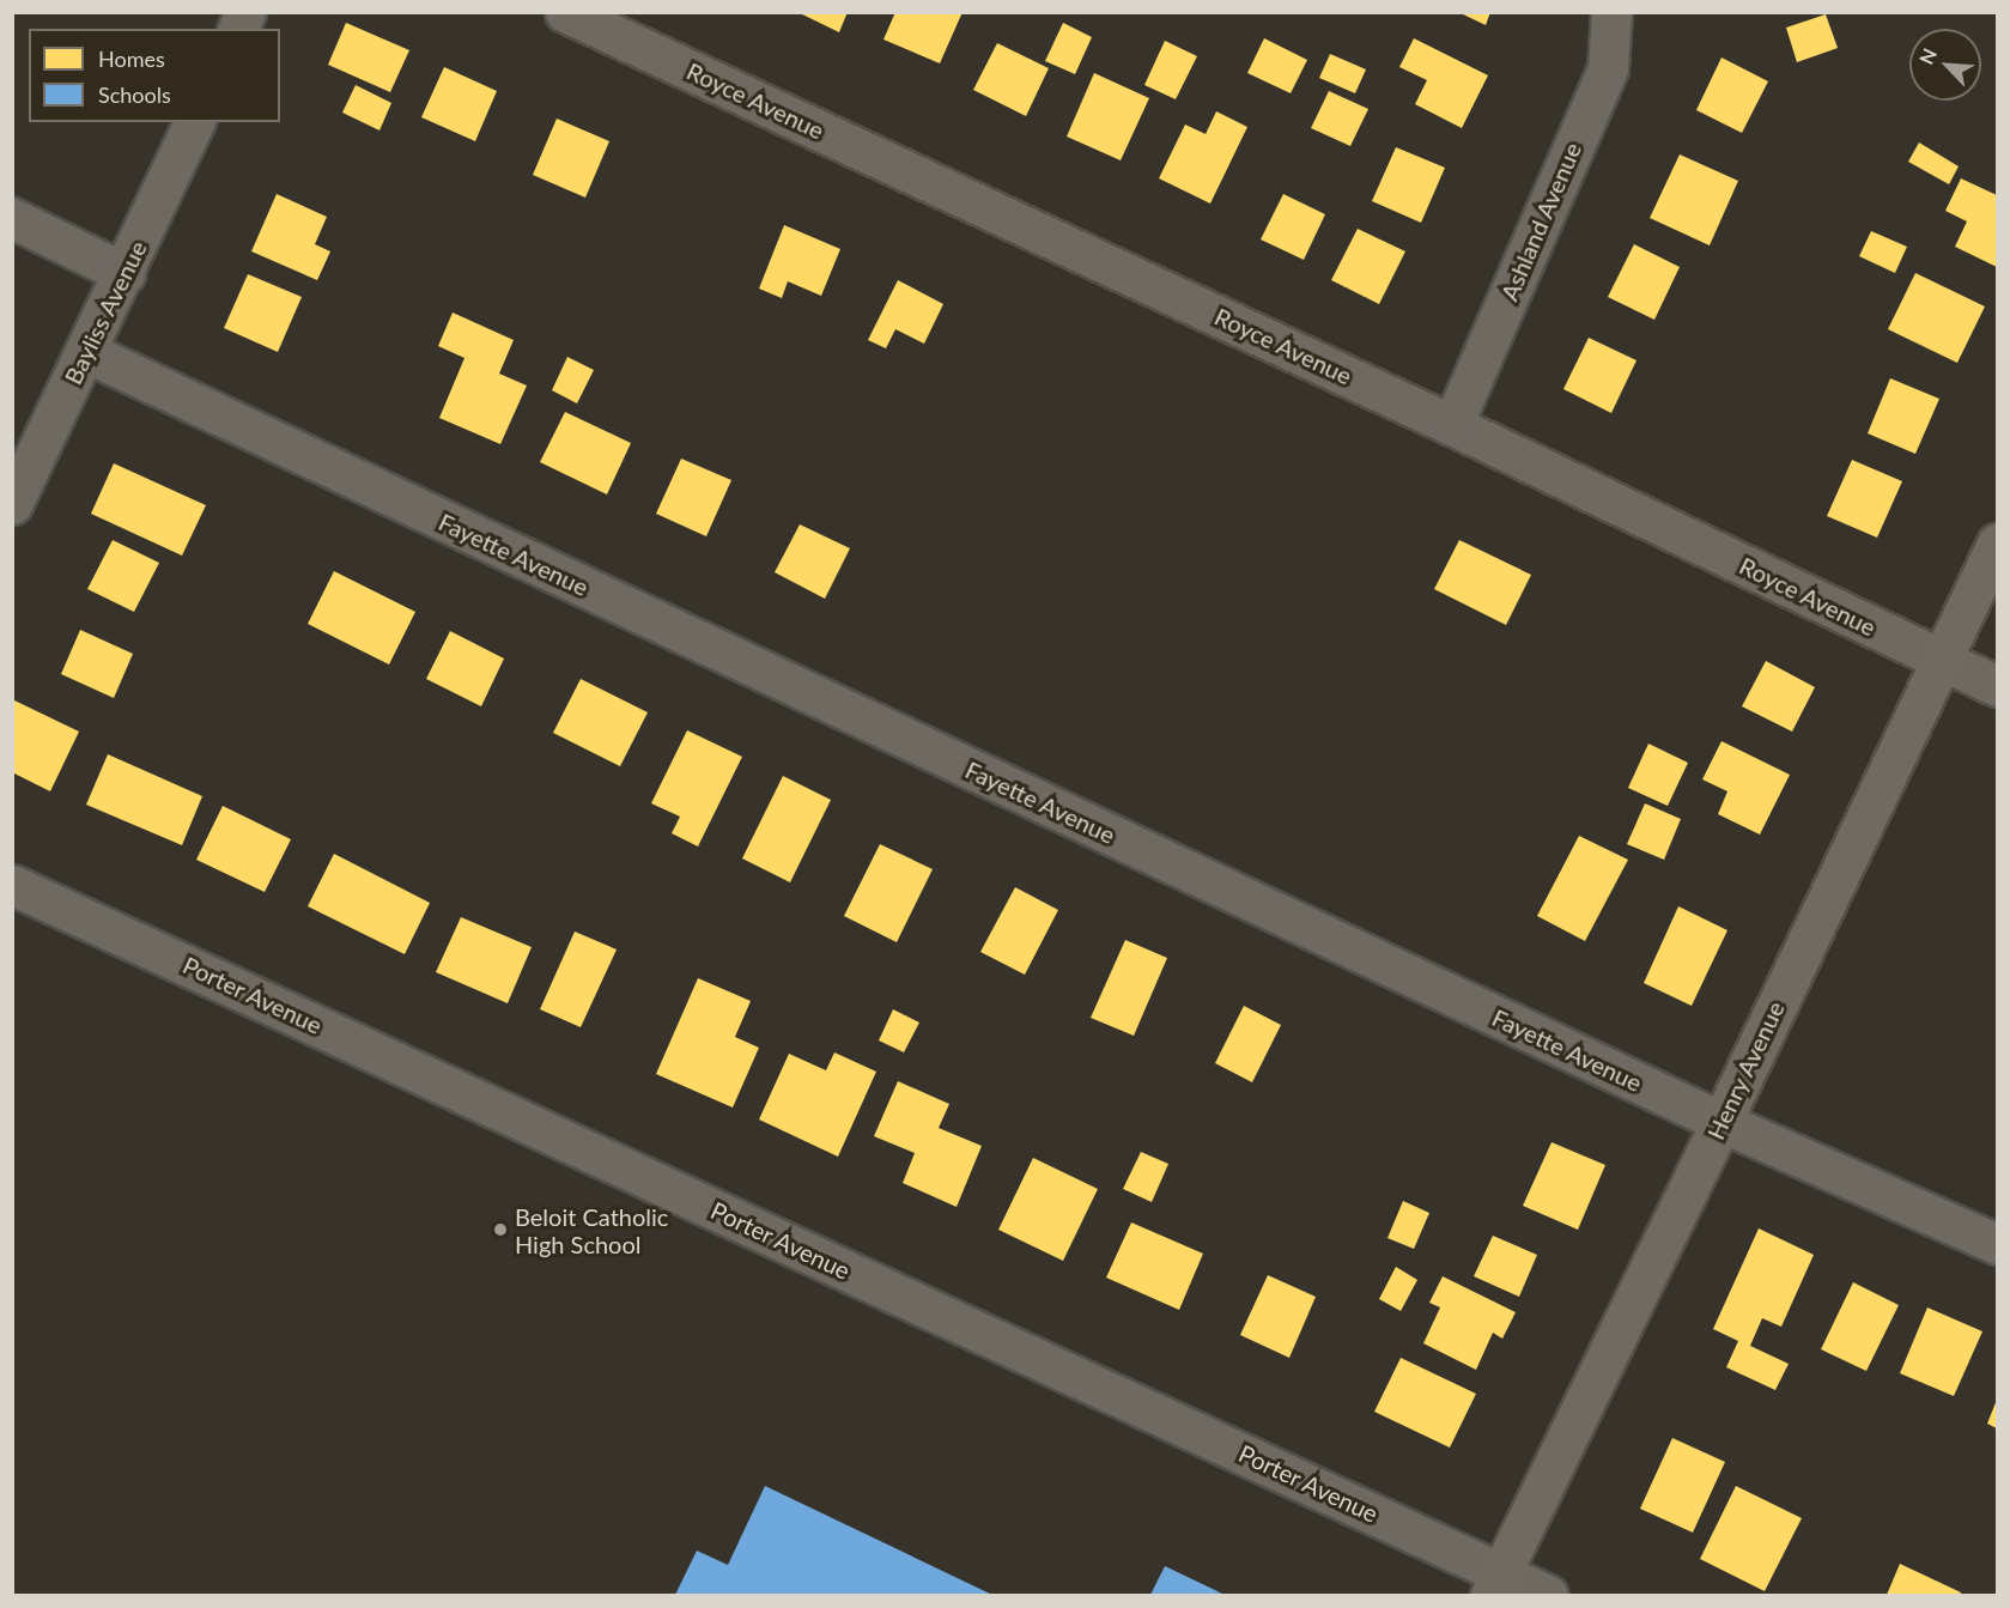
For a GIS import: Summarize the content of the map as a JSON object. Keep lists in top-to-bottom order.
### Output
{
  "streets": {
    "street": [
      "Royce Avenue",
      "Ashland Avenue",
      "Bayliss Avenue",
      "Fayette Avenue",
      "Porter Avenue",
      "Henry Avenue"
    ]
  },
  "crossings": [
    ["Royce Avenue", "Ashland Avenue"],
    ["Royce Avenue", "Henry Avenue"],
    ["Bayliss Avenue", "Fayette Avenue"],
    ["Fayette Avenue", "Henry Avenue"],
    ["Porter Avenue", "Henry Avenue"]
  ],
  "places": ["Beloit Catholic High School"],
  "legend": ["Homes", "Schools"],
  "north": "top left"
}
